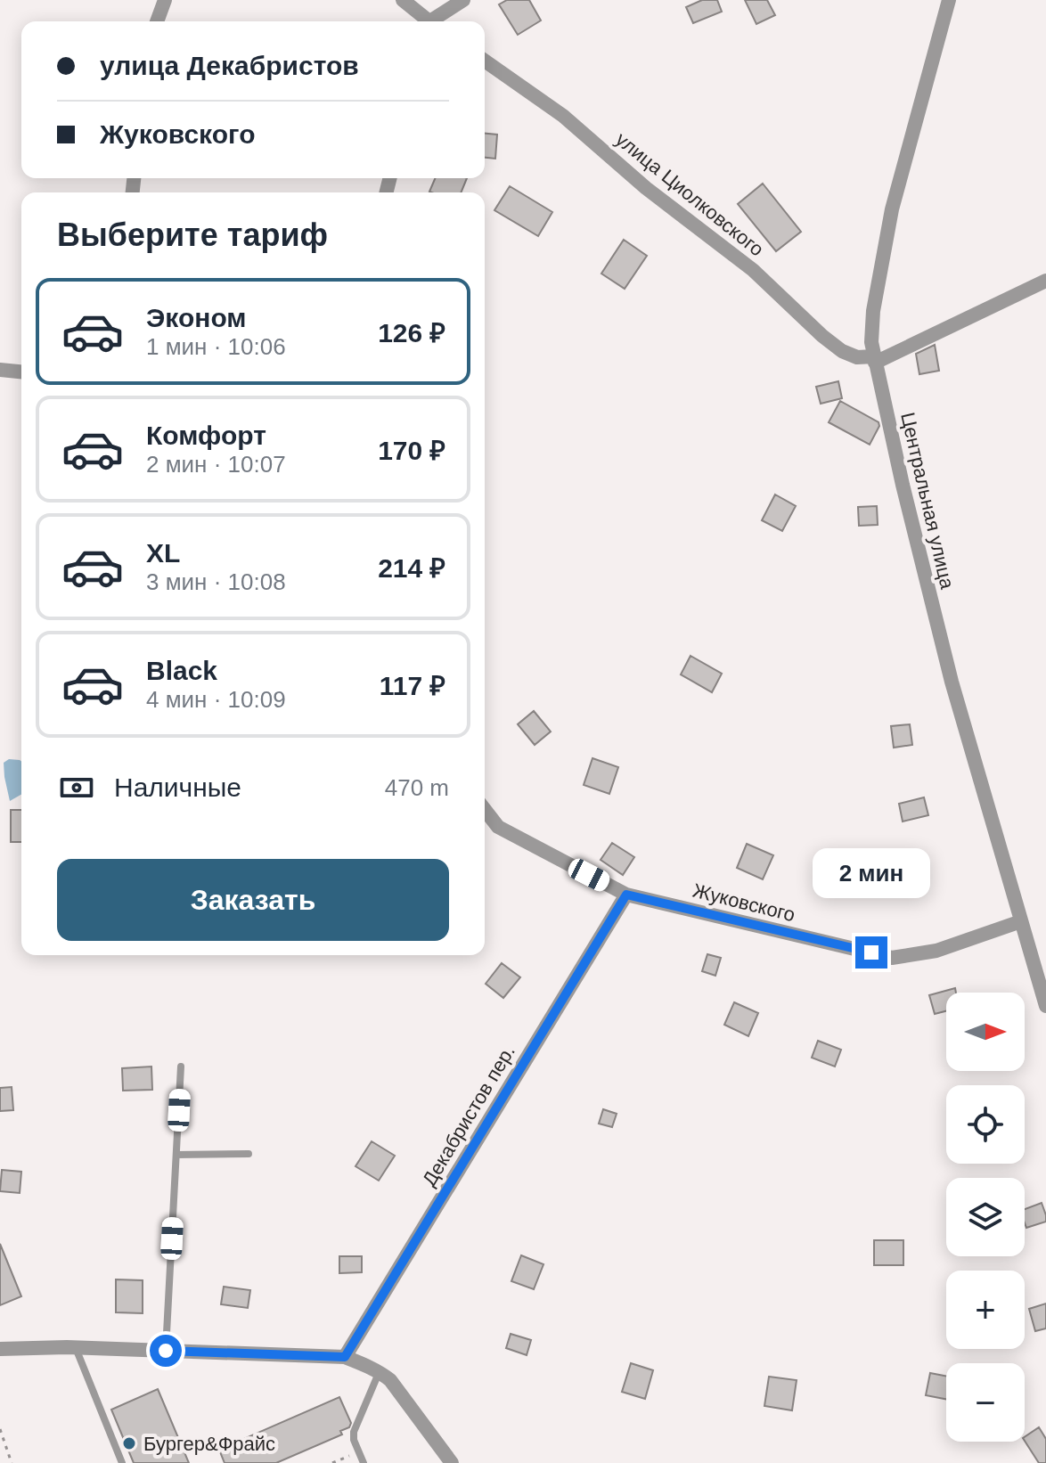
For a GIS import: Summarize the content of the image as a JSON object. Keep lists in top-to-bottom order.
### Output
{
  "streets": {
    "street": [
      "улица Циолковского",
      "Центральная улица",
      "Жуковского",
      "Декабристов пер."
    ]
  },
  "crossings": [
    ["улица Циолковского", "Центральная улица"],
    ["Центральная улица", "Жуковского"],
    ["Жуковского", "Декабристов пер."]
  ],
  "places": ["Бургер&Фрайс"],
  "north": "right",
  "page": {
    "banner": ["улица Декабристов", "Жуковского"],
    "heading": "Выберите тариф",
    "list": [
      {
        "name": "Эконом",
        "note": "1 мин · 10:06",
        "value": "126 ₽"
      },
      {
        "name": "Комфорт",
        "note": "2 мин · 10:07",
        "value": "170 ₽"
      },
      {
        "name": "XL",
        "note": "3 мин · 10:08",
        "value": "214 ₽"
      },
      {
        "name": "Black",
        "note": "4 мин · 10:09",
        "value": "117 ₽"
      }
    ],
    "pay": ["Наличные", "470 m"],
    "buttons": "Заказать",
    "bubble": "2 мин",
    "map_buttons": ["+", "−"]
  }
}
